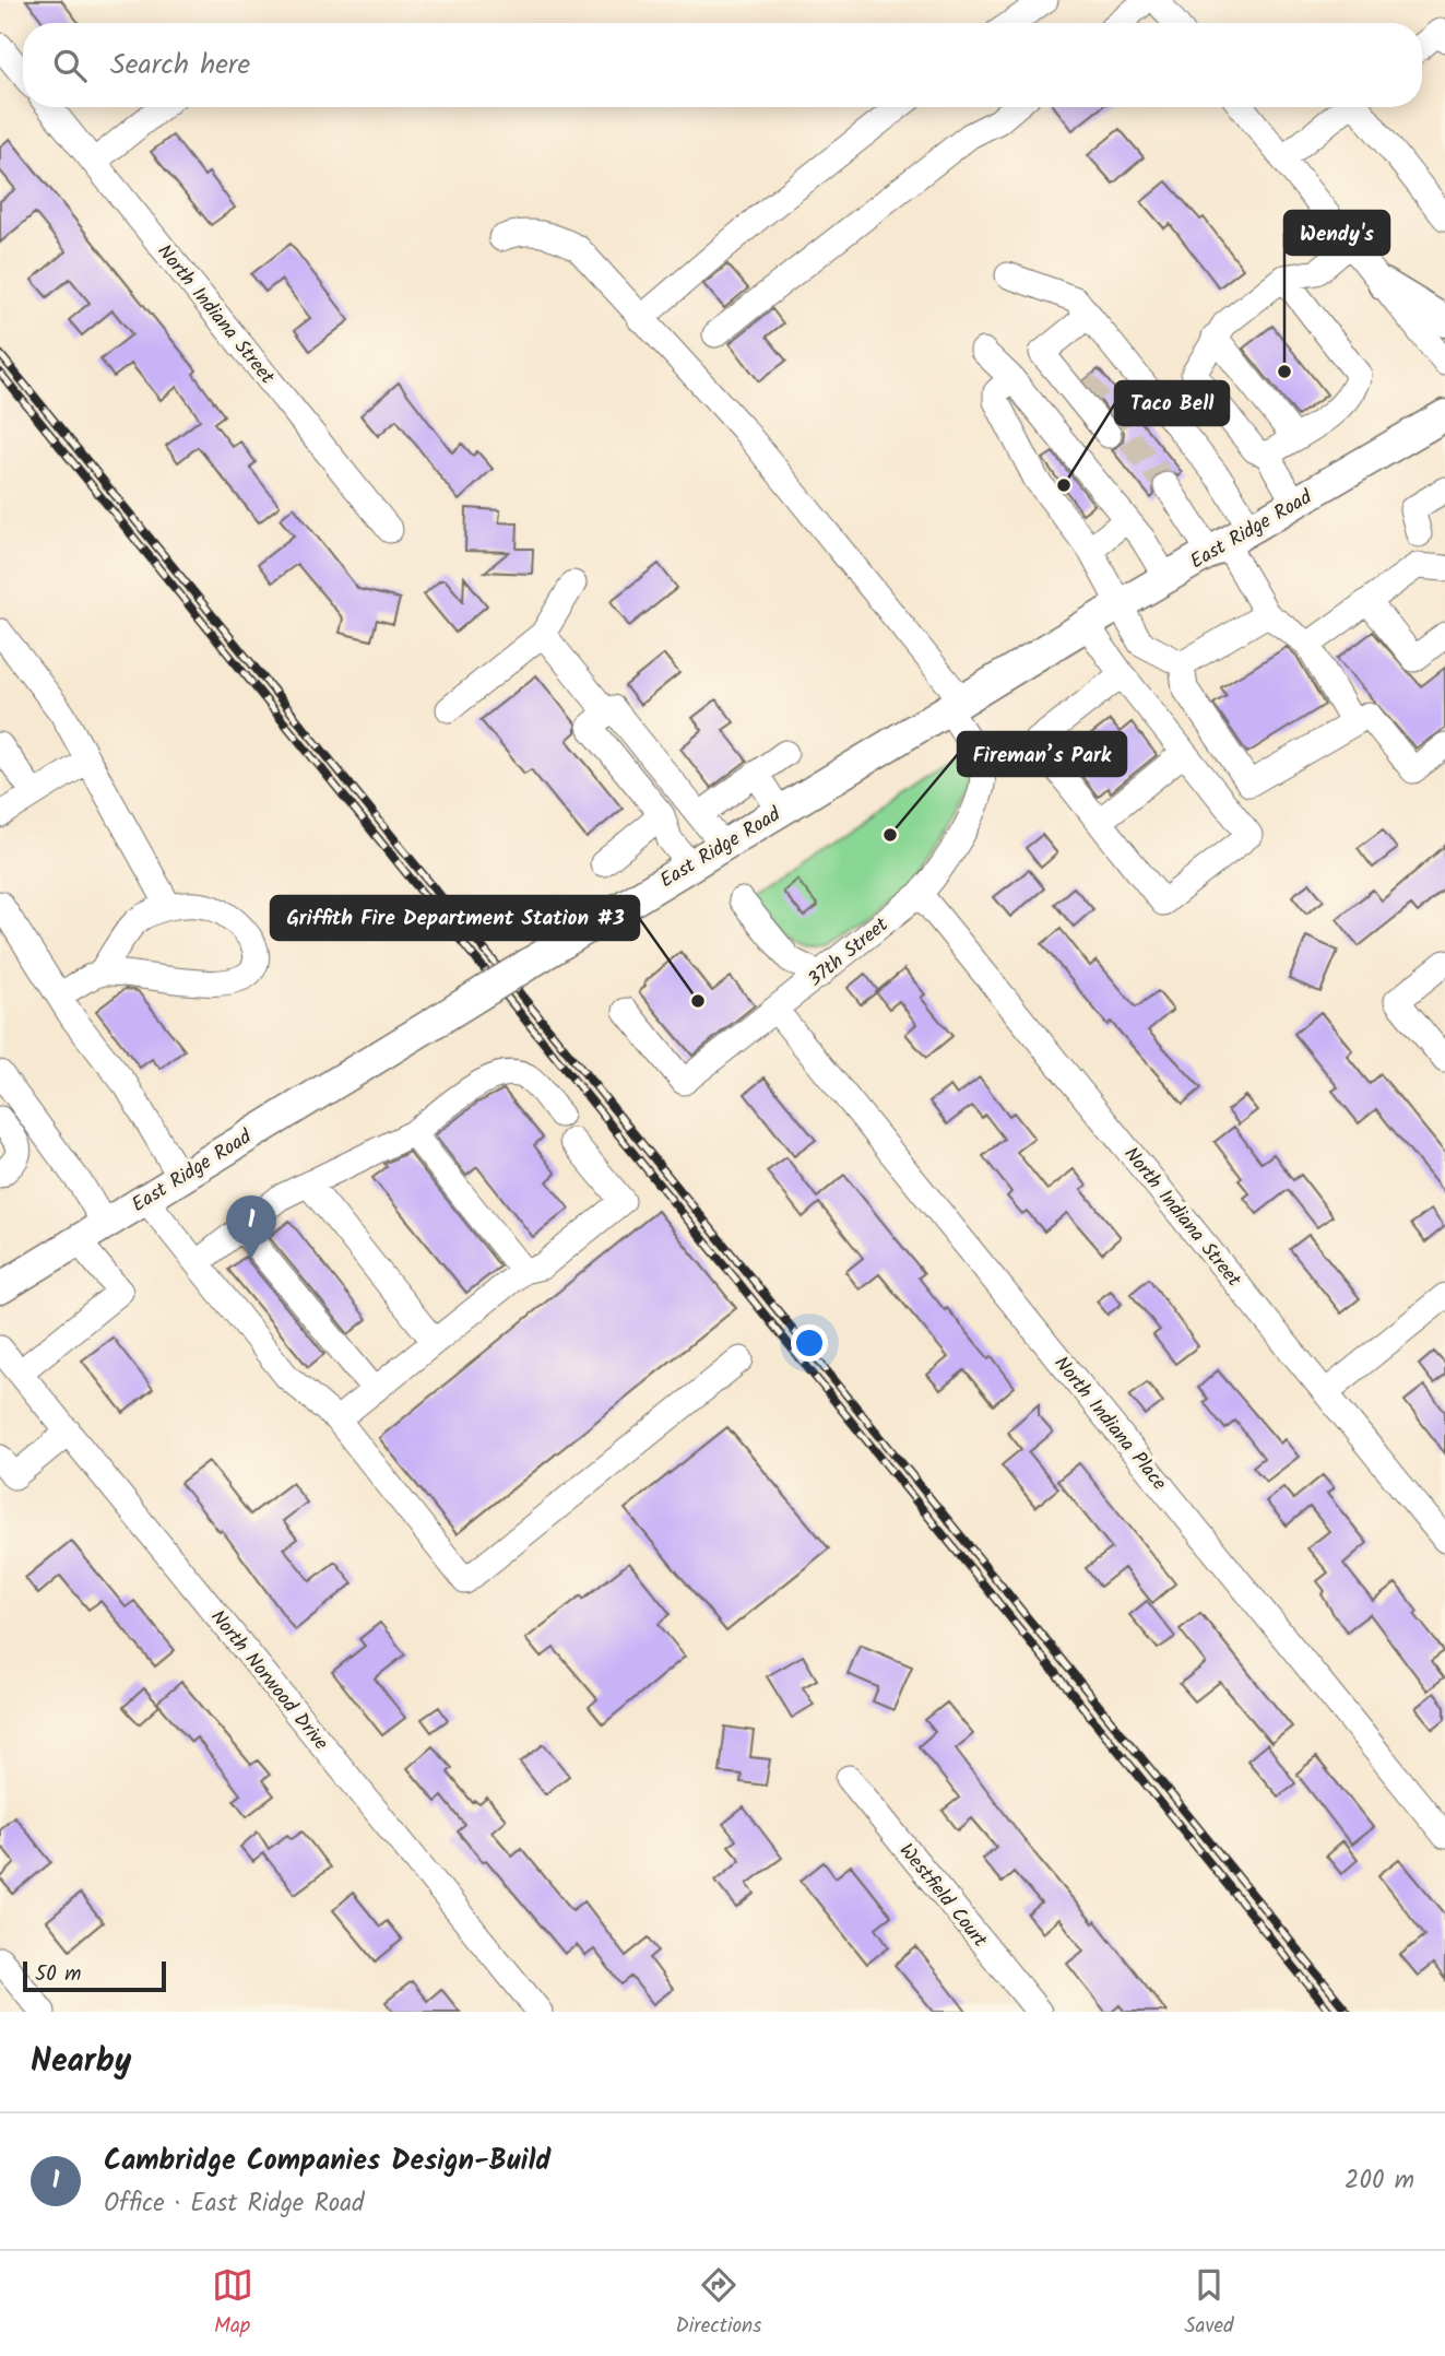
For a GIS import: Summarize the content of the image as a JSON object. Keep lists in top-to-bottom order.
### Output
{
  "streets": {
    "main road": ["East Ridge Road"],
    "street": [
      "North Indiana Street",
      "37th Street",
      "North Indiana Place",
      "North Norwood Drive",
      "Westfield Court"
    ]
  },
  "crossings": [
    ["North Indiana Street", "37th Street"],
    ["East Ridge Road", "37th Street"],
    ["37th Street", "North Indiana Place"]
  ],
  "places": [
    "Wendy's",
    "Taco Bell",
    "Fireman’s Park",
    "Griffith Fire Department Station #3"
  ],
  "scale_bar": "50 m",
  "page": {
    "search": "Search here",
    "pins": "1",
    "scale": "50 m",
    "heading": "Nearby",
    "list": [
      {
        "mark": "1",
        "name": "Cambridge Companies Design-Build",
        "note": "Office · East Ridge Road",
        "value": "200 m"
      }
    ],
    "nav": ["Map", "Directions", "Saved"]
  }
}
